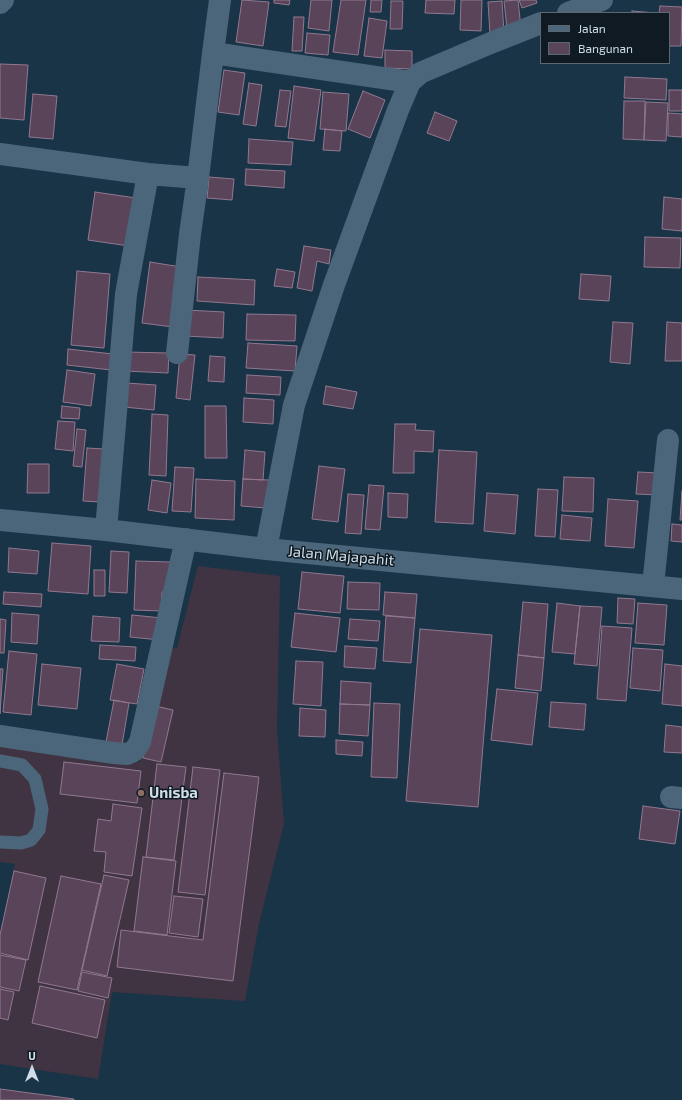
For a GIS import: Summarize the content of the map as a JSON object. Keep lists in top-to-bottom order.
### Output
{
  "streets": {
    "street": ["Jalan Majapahit"]
  },
  "places": ["Unisba"],
  "legend": ["Jalan", "Bangunan"],
  "north": "top"
}
